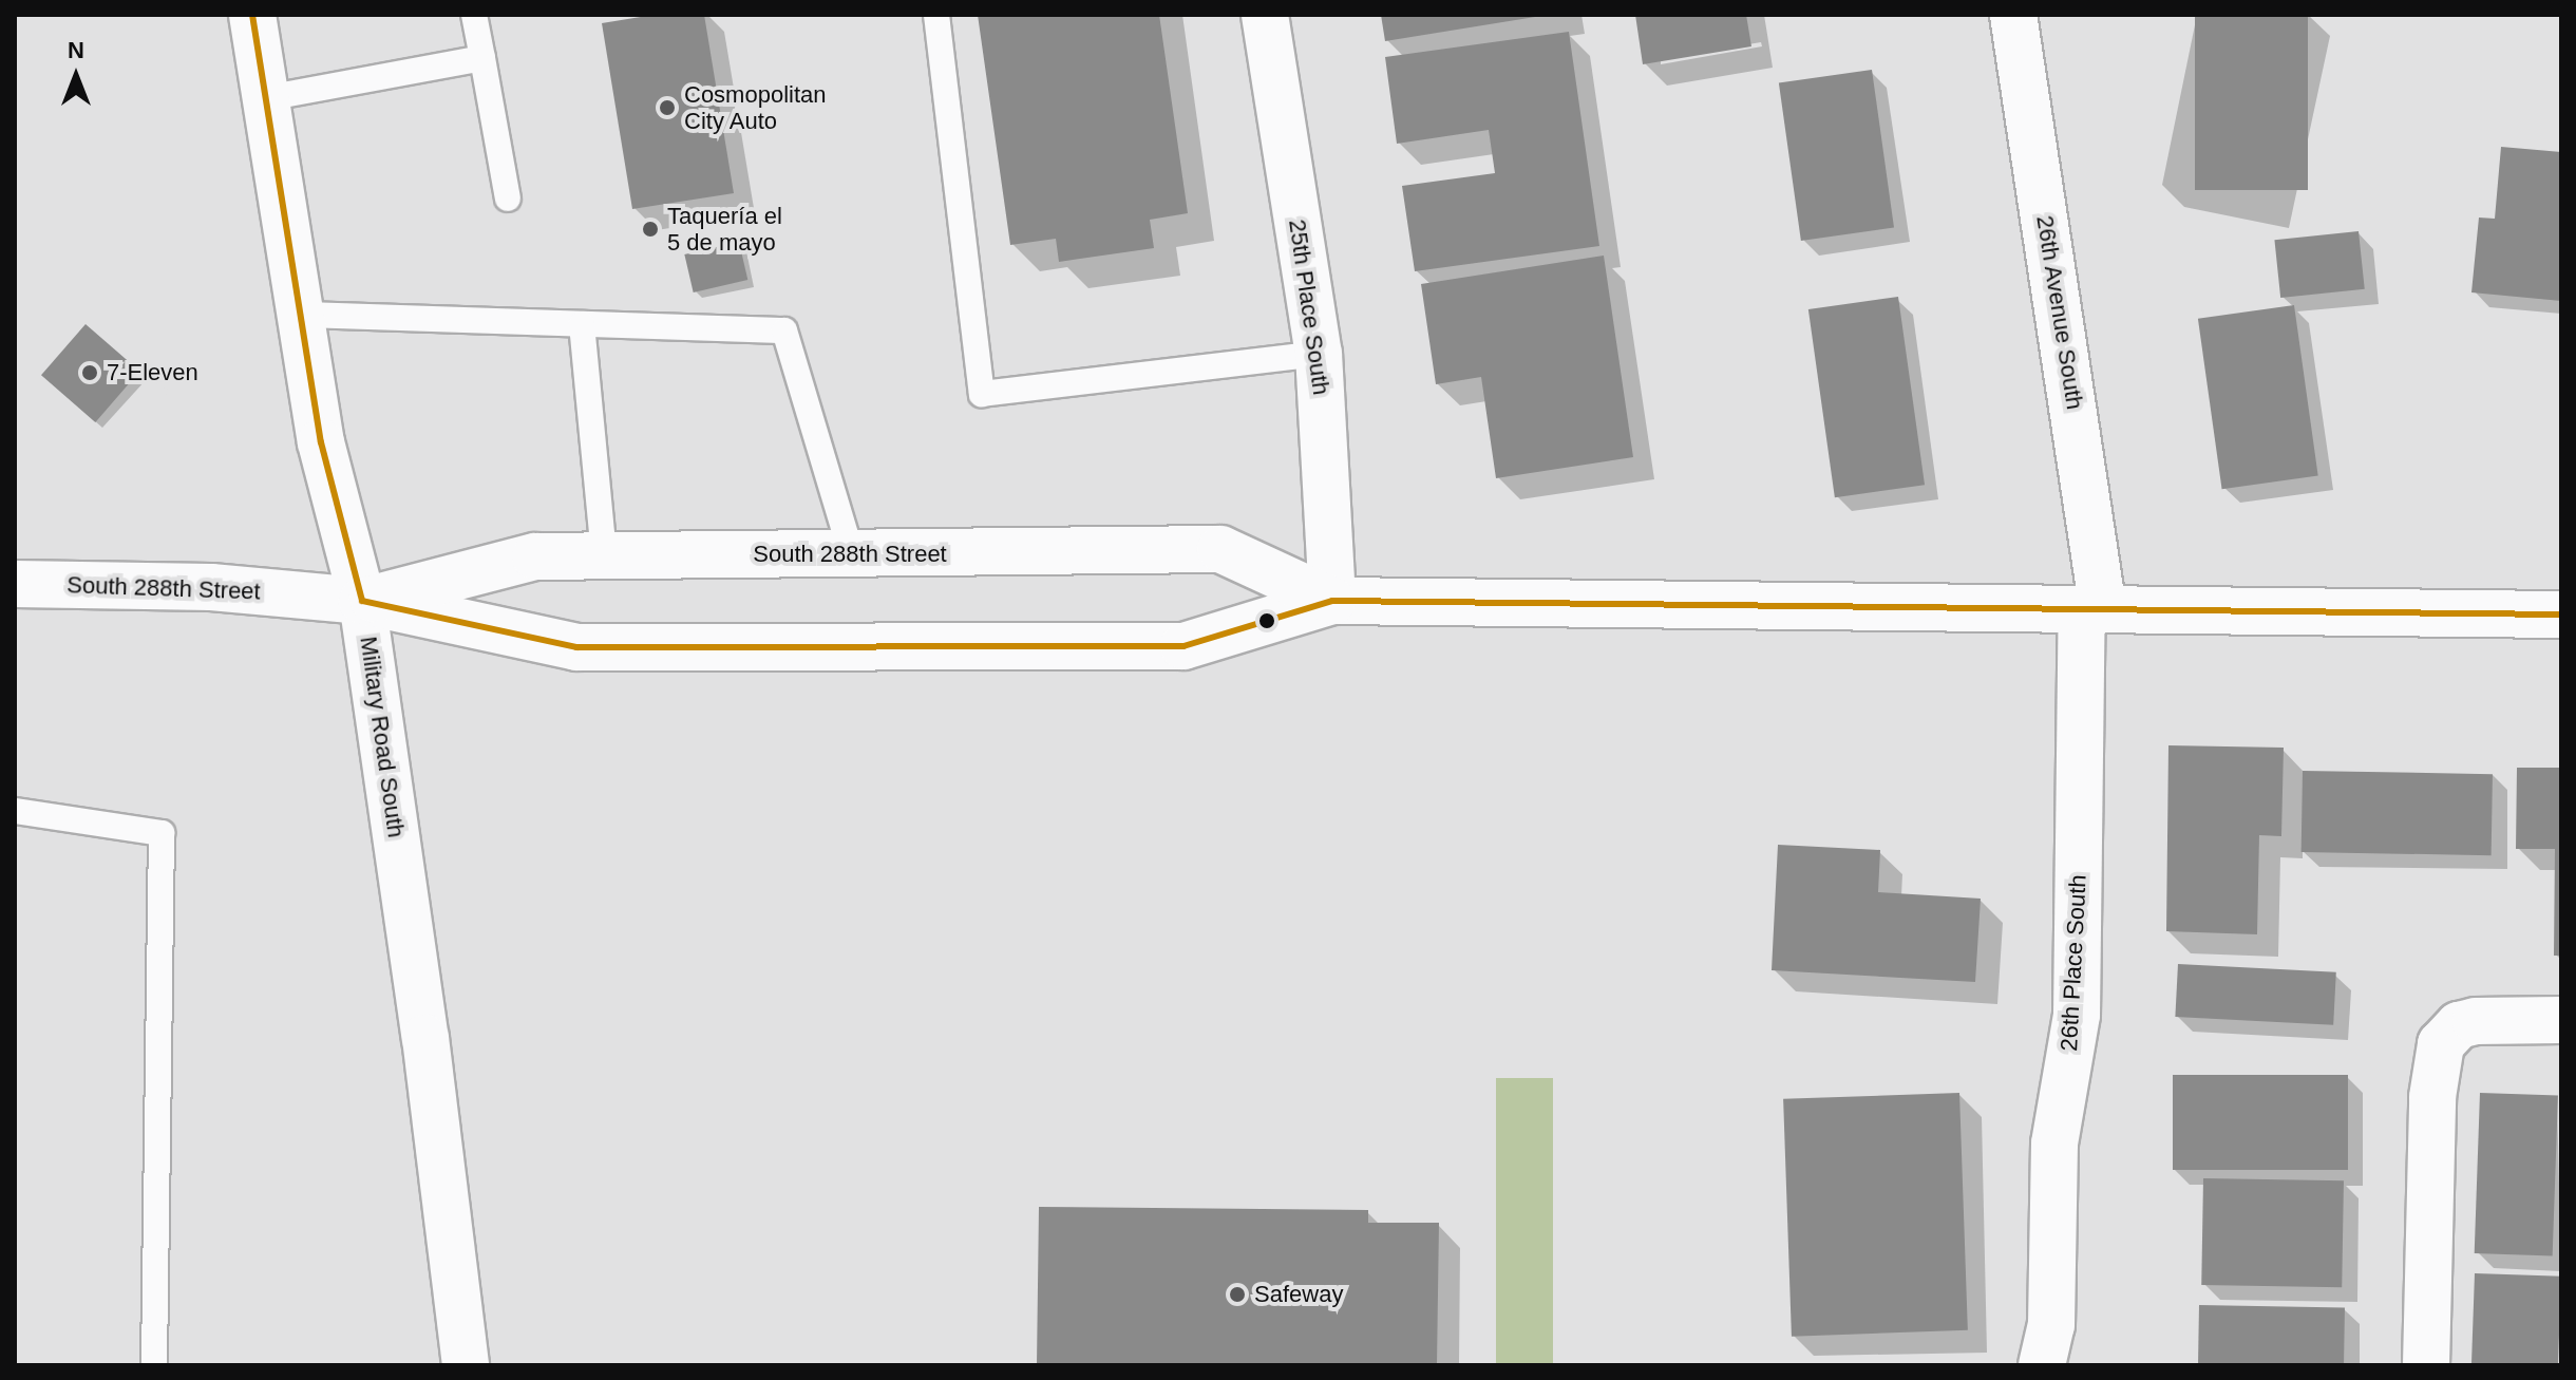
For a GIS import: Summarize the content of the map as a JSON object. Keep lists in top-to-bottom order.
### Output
{
  "streets": {
    "main road": [
      "25th Place South",
      "26th Avenue South",
      "South 288th Street",
      "Military Road South",
      "26th Place South"
    ]
  },
  "crossings": [
    ["25th Place South", "South 288th Street"],
    ["26th Avenue South", "South 288th Street"],
    ["26th Avenue South", "26th Place South"],
    ["South 288th Street", "Military Road South"],
    ["South 288th Street", "26th Place South"]
  ],
  "places": [
    "Cosmopolitan City Auto",
    "Taquería el 5 de mayo",
    "7-Eleven",
    "Safeway"
  ],
  "north": "top"
}
